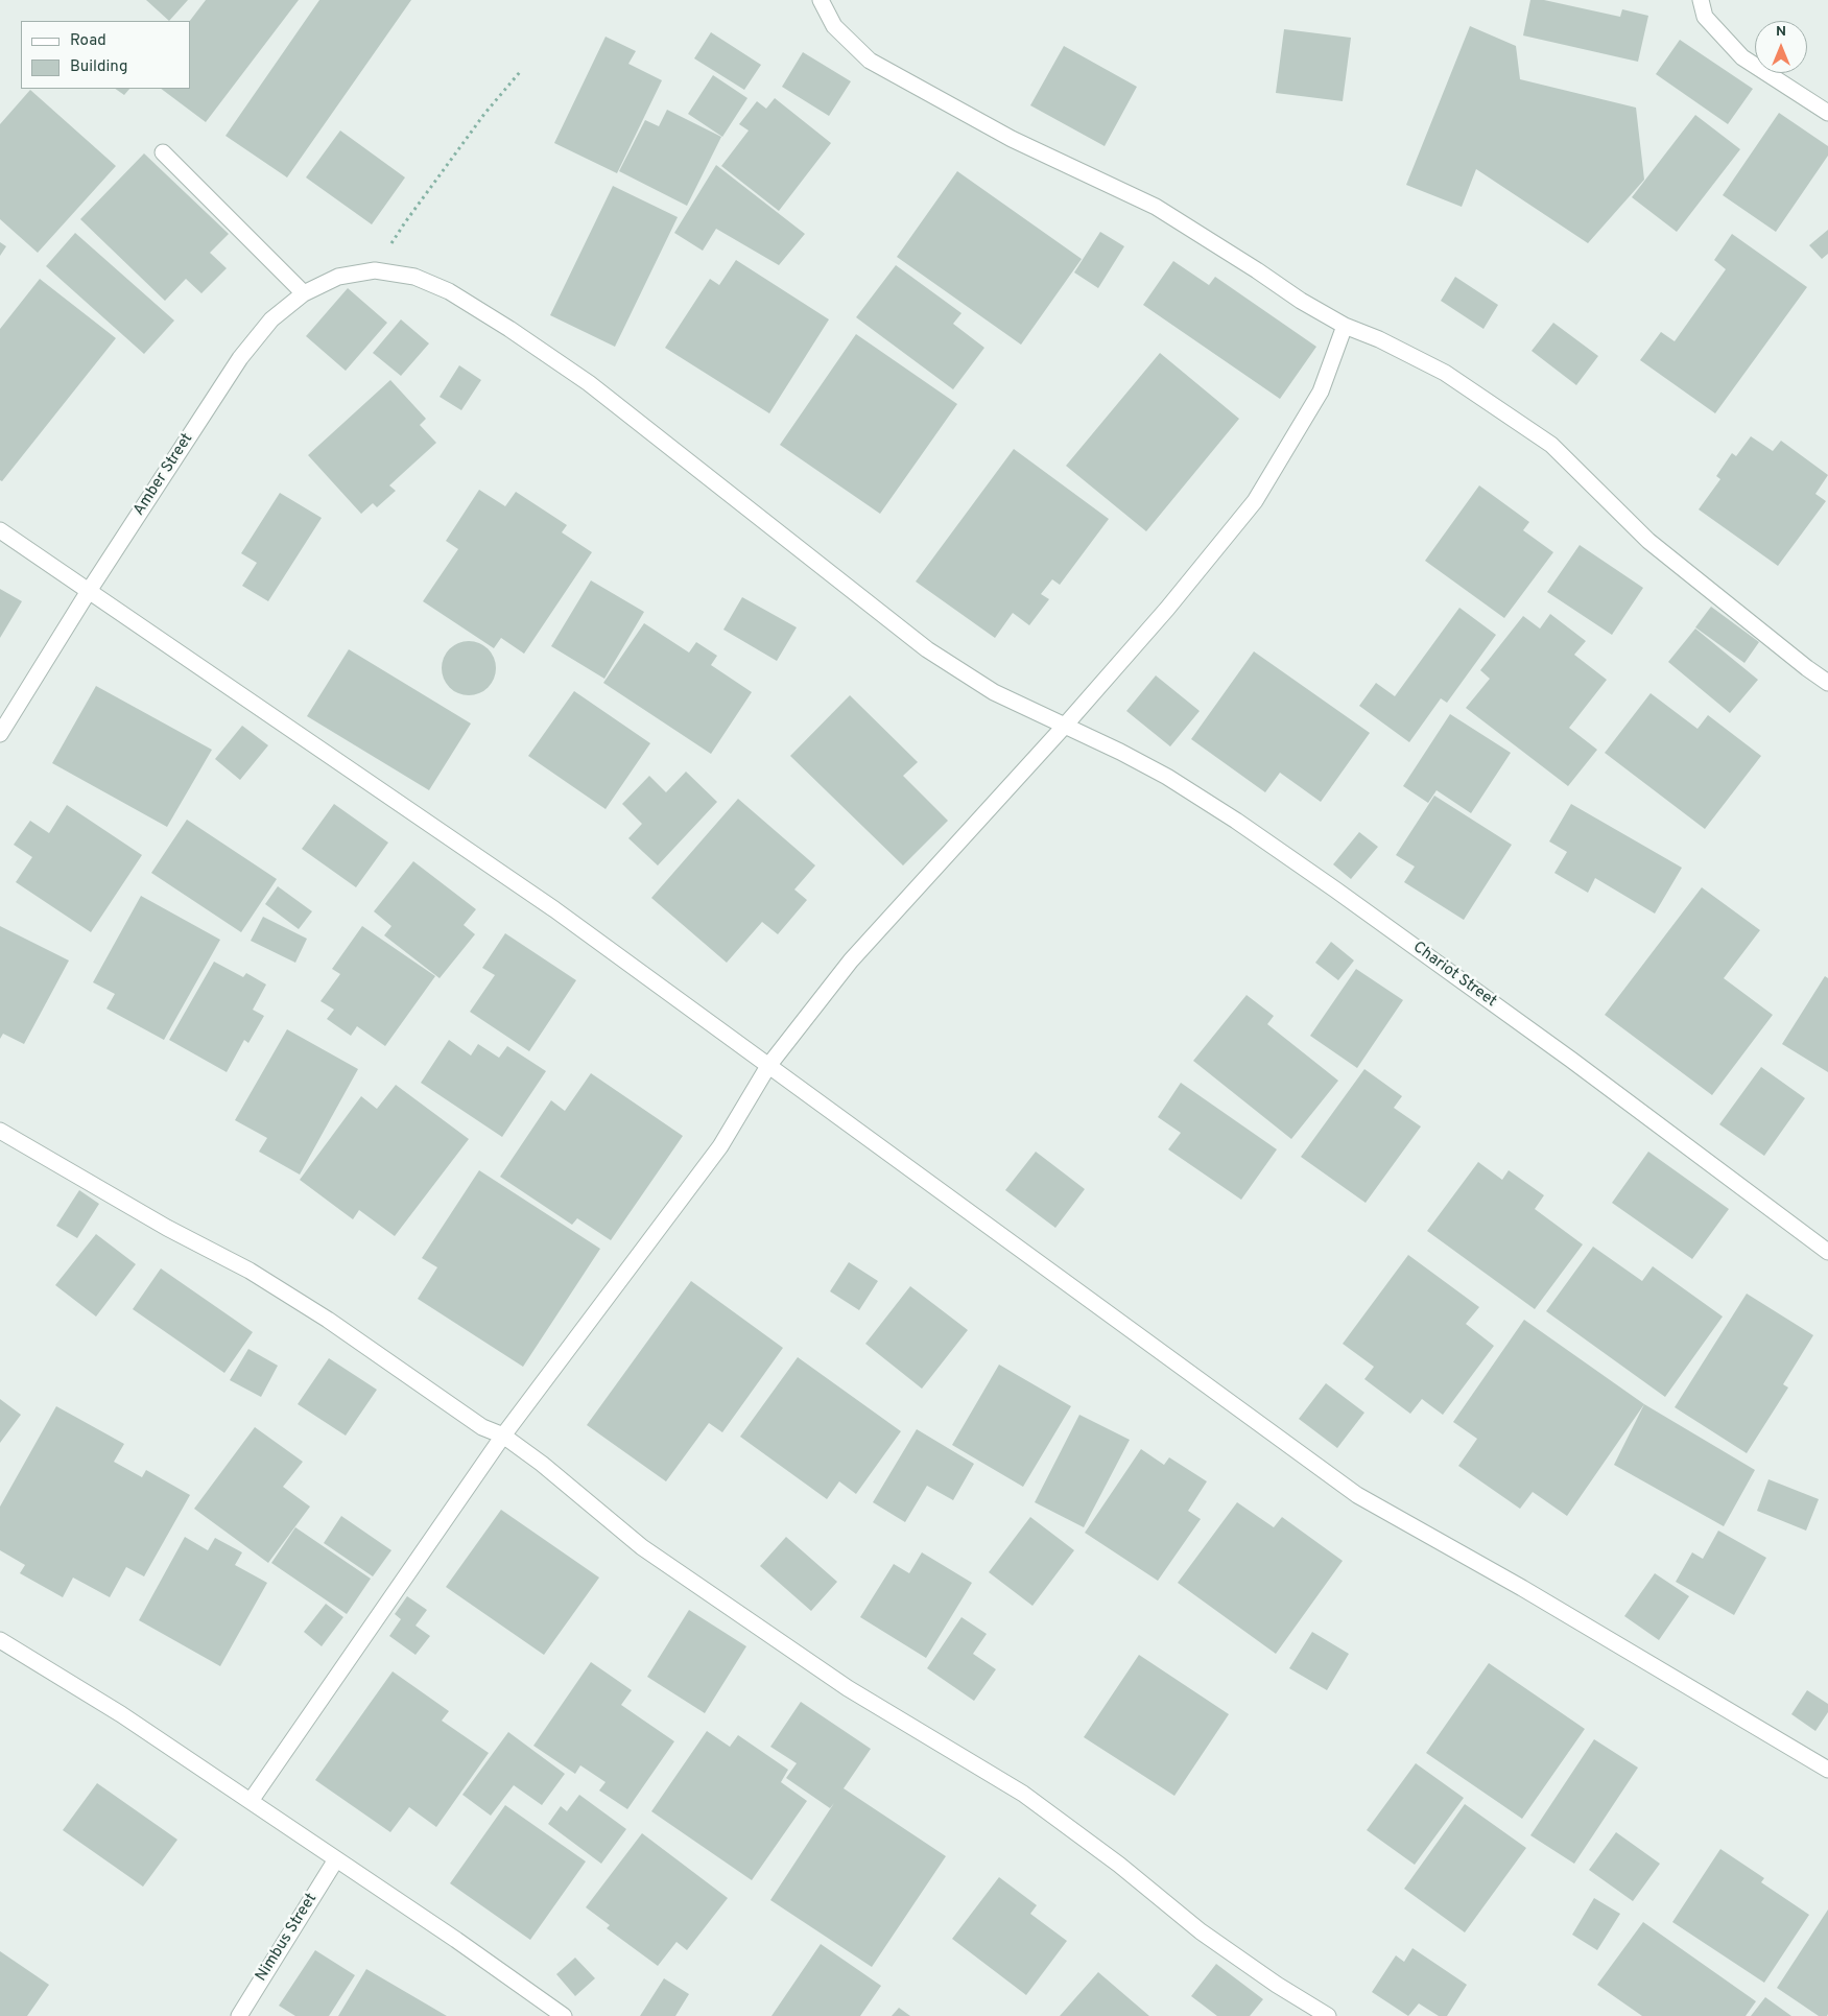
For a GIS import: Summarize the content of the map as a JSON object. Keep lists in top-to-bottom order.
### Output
{
  "streets": {
    "street": ["Amber Street", "Chariot Street", "Nimbus Street"]
  },
  "crossings": [
    ["Amber Street", "Chariot Street"]
  ],
  "legend": ["Road", "Building"],
  "north": "top"
}
